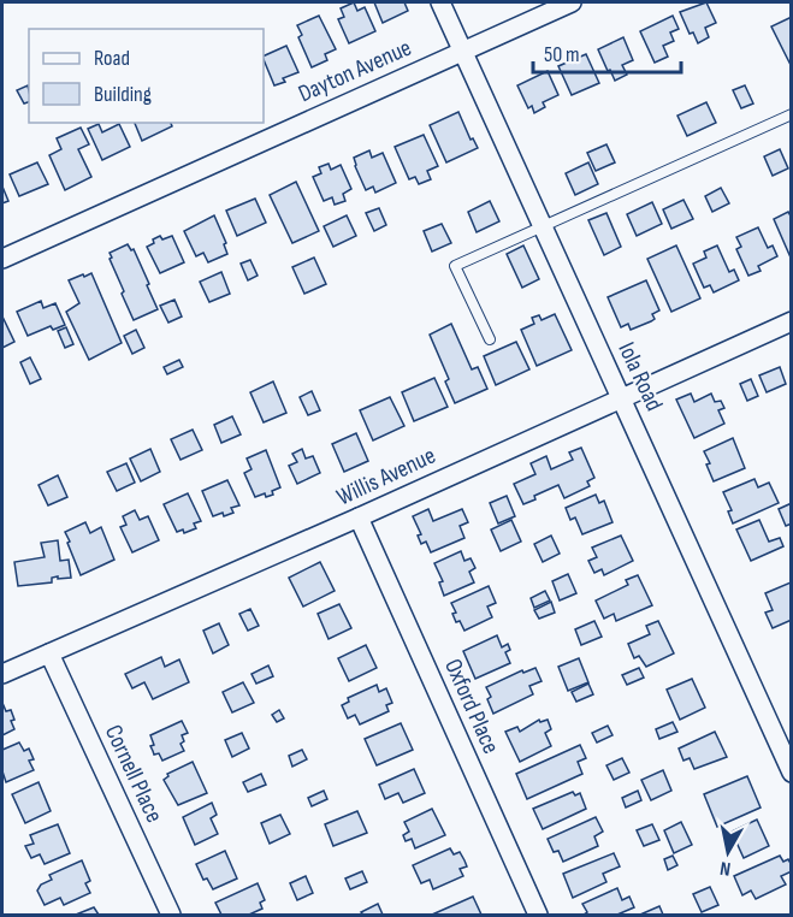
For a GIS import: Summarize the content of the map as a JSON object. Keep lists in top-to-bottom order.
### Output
{
  "streets": {
    "street": [
      "Dayton Avenue",
      "Iola Road",
      "Willis Avenue",
      "Oxford Place",
      "Cornell Place"
    ]
  },
  "crossings": [
    ["Dayton Avenue", "Iola Road"],
    ["Iola Road", "Willis Avenue"],
    ["Willis Avenue", "Oxford Place"],
    ["Willis Avenue", "Cornell Place"]
  ],
  "legend": ["Road", "Building"],
  "scale_bar": "50 m",
  "north": "bottom"
}
